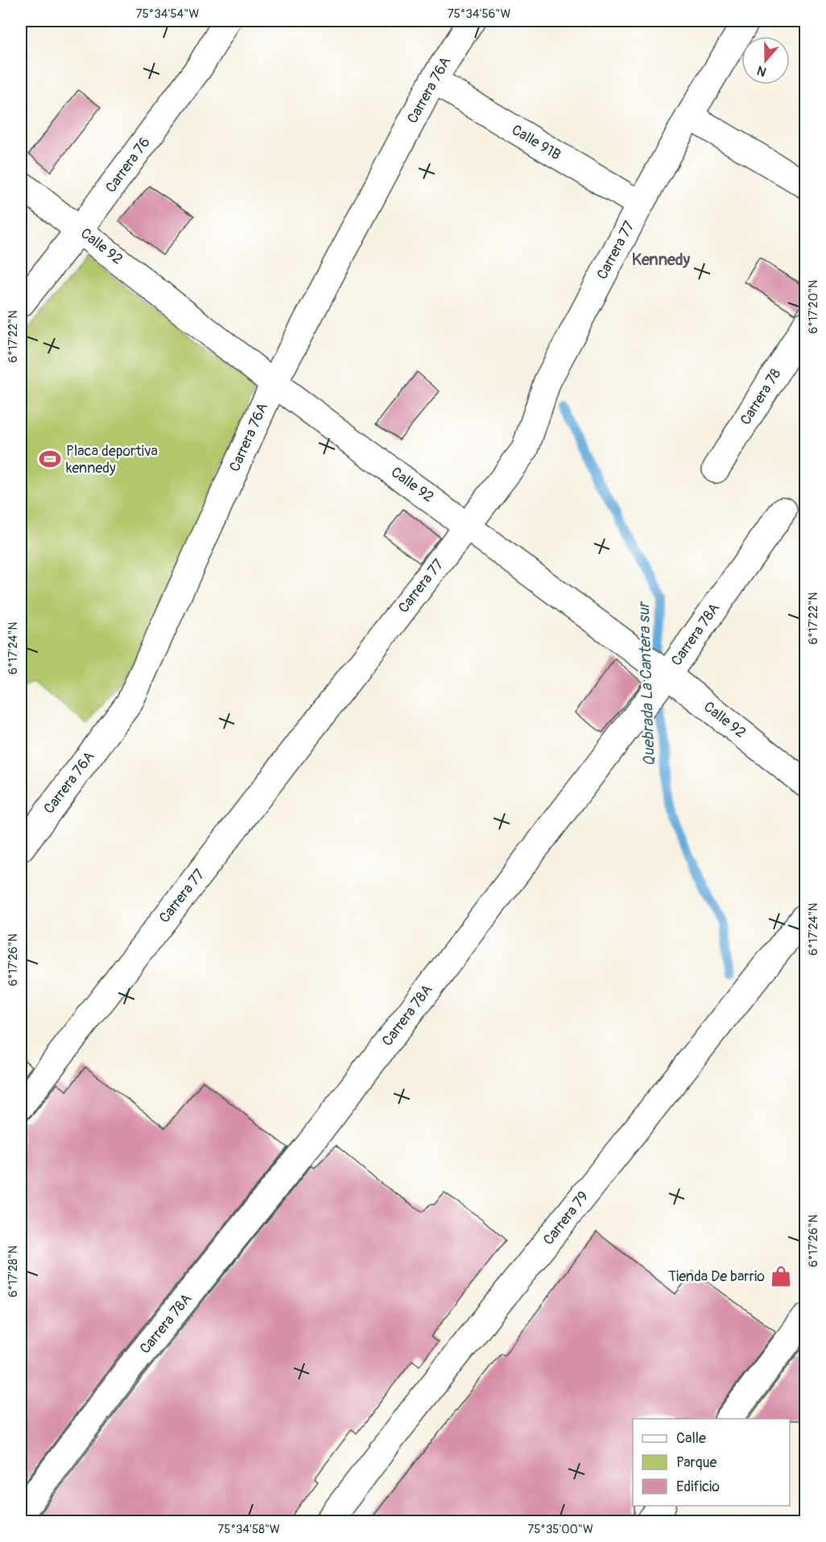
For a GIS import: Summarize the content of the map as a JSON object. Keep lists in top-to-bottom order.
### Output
{
  "streets": {
    "street": [
      "Carrera 76A",
      "Calle 91B",
      "Carrera 76",
      "Calle 92",
      "Carrera 77",
      "Carrera 78",
      "Carrera 78A",
      "Carrera 79"
    ]
  },
  "crossings": [
    ["Carrera 76A", "Calle 91B"],
    ["Carrera 76A", "Calle 92"],
    ["Calle 91B", "Carrera 77"],
    ["Carrera 76", "Calle 92"],
    ["Calle 92", "Carrera 77"],
    ["Calle 92", "Carrera 78A"]
  ],
  "districts": ["Kennedy"],
  "water": ["Quebrada La Cantera sur"],
  "places": {
    "sports": ["Placa deportiva kennedy"],
    "shop": ["Tienda De barrio"]
  },
  "legend": ["Calle", "Parque", "Edificio"],
  "north": "bottom",
  "coordinates": [
    "75°34'54\"W",
    "75°34'56\"W",
    "6°17'20\"N",
    "6°17'22\"N",
    "6°17'24\"N",
    "6°17'26\"N",
    "6°17'28\"N",
    "75°34'58\"W",
    "75°35'00\"W"
  ]
}
